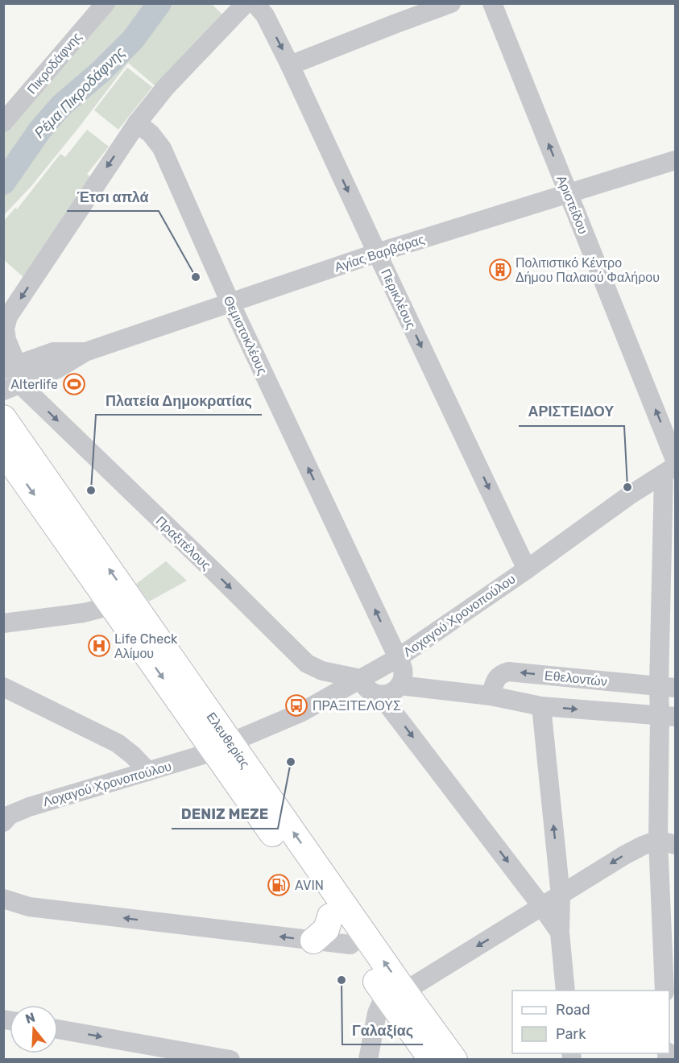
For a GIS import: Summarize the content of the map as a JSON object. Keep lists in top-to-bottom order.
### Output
{
  "streets": {
    "main road": ["Ελευθερίας"],
    "street": [
      "Πικροδάφνης",
      "Αριστείδου",
      "Αγίας Βαρβάρας",
      "Περικλέους",
      "Θεμιστοκλέους",
      "Πραξιτέλους",
      "Λοχαγού Χρονοπούλου",
      "Εθελοντών"
    ]
  },
  "crossings": [
    ["Αριστείδου", "Αγίας Βαρβάρας"],
    ["Αριστείδου", "Λοχαγού Χρονοπούλου"],
    ["Αριστείδου", "Εθελοντών"],
    ["Αγίας Βαρβάρας", "Περικλέους"],
    ["Αγίας Βαρβάρας", "Θεμιστοκλέους"],
    ["Αγίας Βαρβάρας", "Πραξιτέλους"],
    ["Περικλέους", "Λοχαγού Χρονοπούλου"],
    ["Θεμιστοκλέους", "Λοχαγού Χρονοπούλου"],
    ["Πραξιτέλους", "Λοχαγού Χρονοπούλου"],
    ["Λοχαγού Χρονοπούλου", "Ελευθερίας"]
  ],
  "one_way": [
    "Αριστείδου",
    "Περικλέους",
    "Θεμιστοκλέους",
    "Πραξιτέλους"
  ],
  "water": ["Ρέμα Πικροδάφνης"],
  "places": {
    "building": ["Πολιτιστικό Κέντρο Δήμου Παλαιού Φαλήρου"],
    "other": [
      "Έτσι απλά",
      "ΑΡΙΣΤΕΙΔΟΥ",
      "Πλατεία Δημοκρατίας",
      "DENIZ MEZE",
      "Γαλαξίας"
    ],
    "sports": ["Alterlife"],
    "hospital": ["Life Check Αλίμου"],
    "bus stop": ["ΠΡΑΞΙΤΕΛΟΥΣ"],
    "fuel station": ["AVIN"]
  },
  "legend": ["Road", "Park"],
  "north": "top"
}
